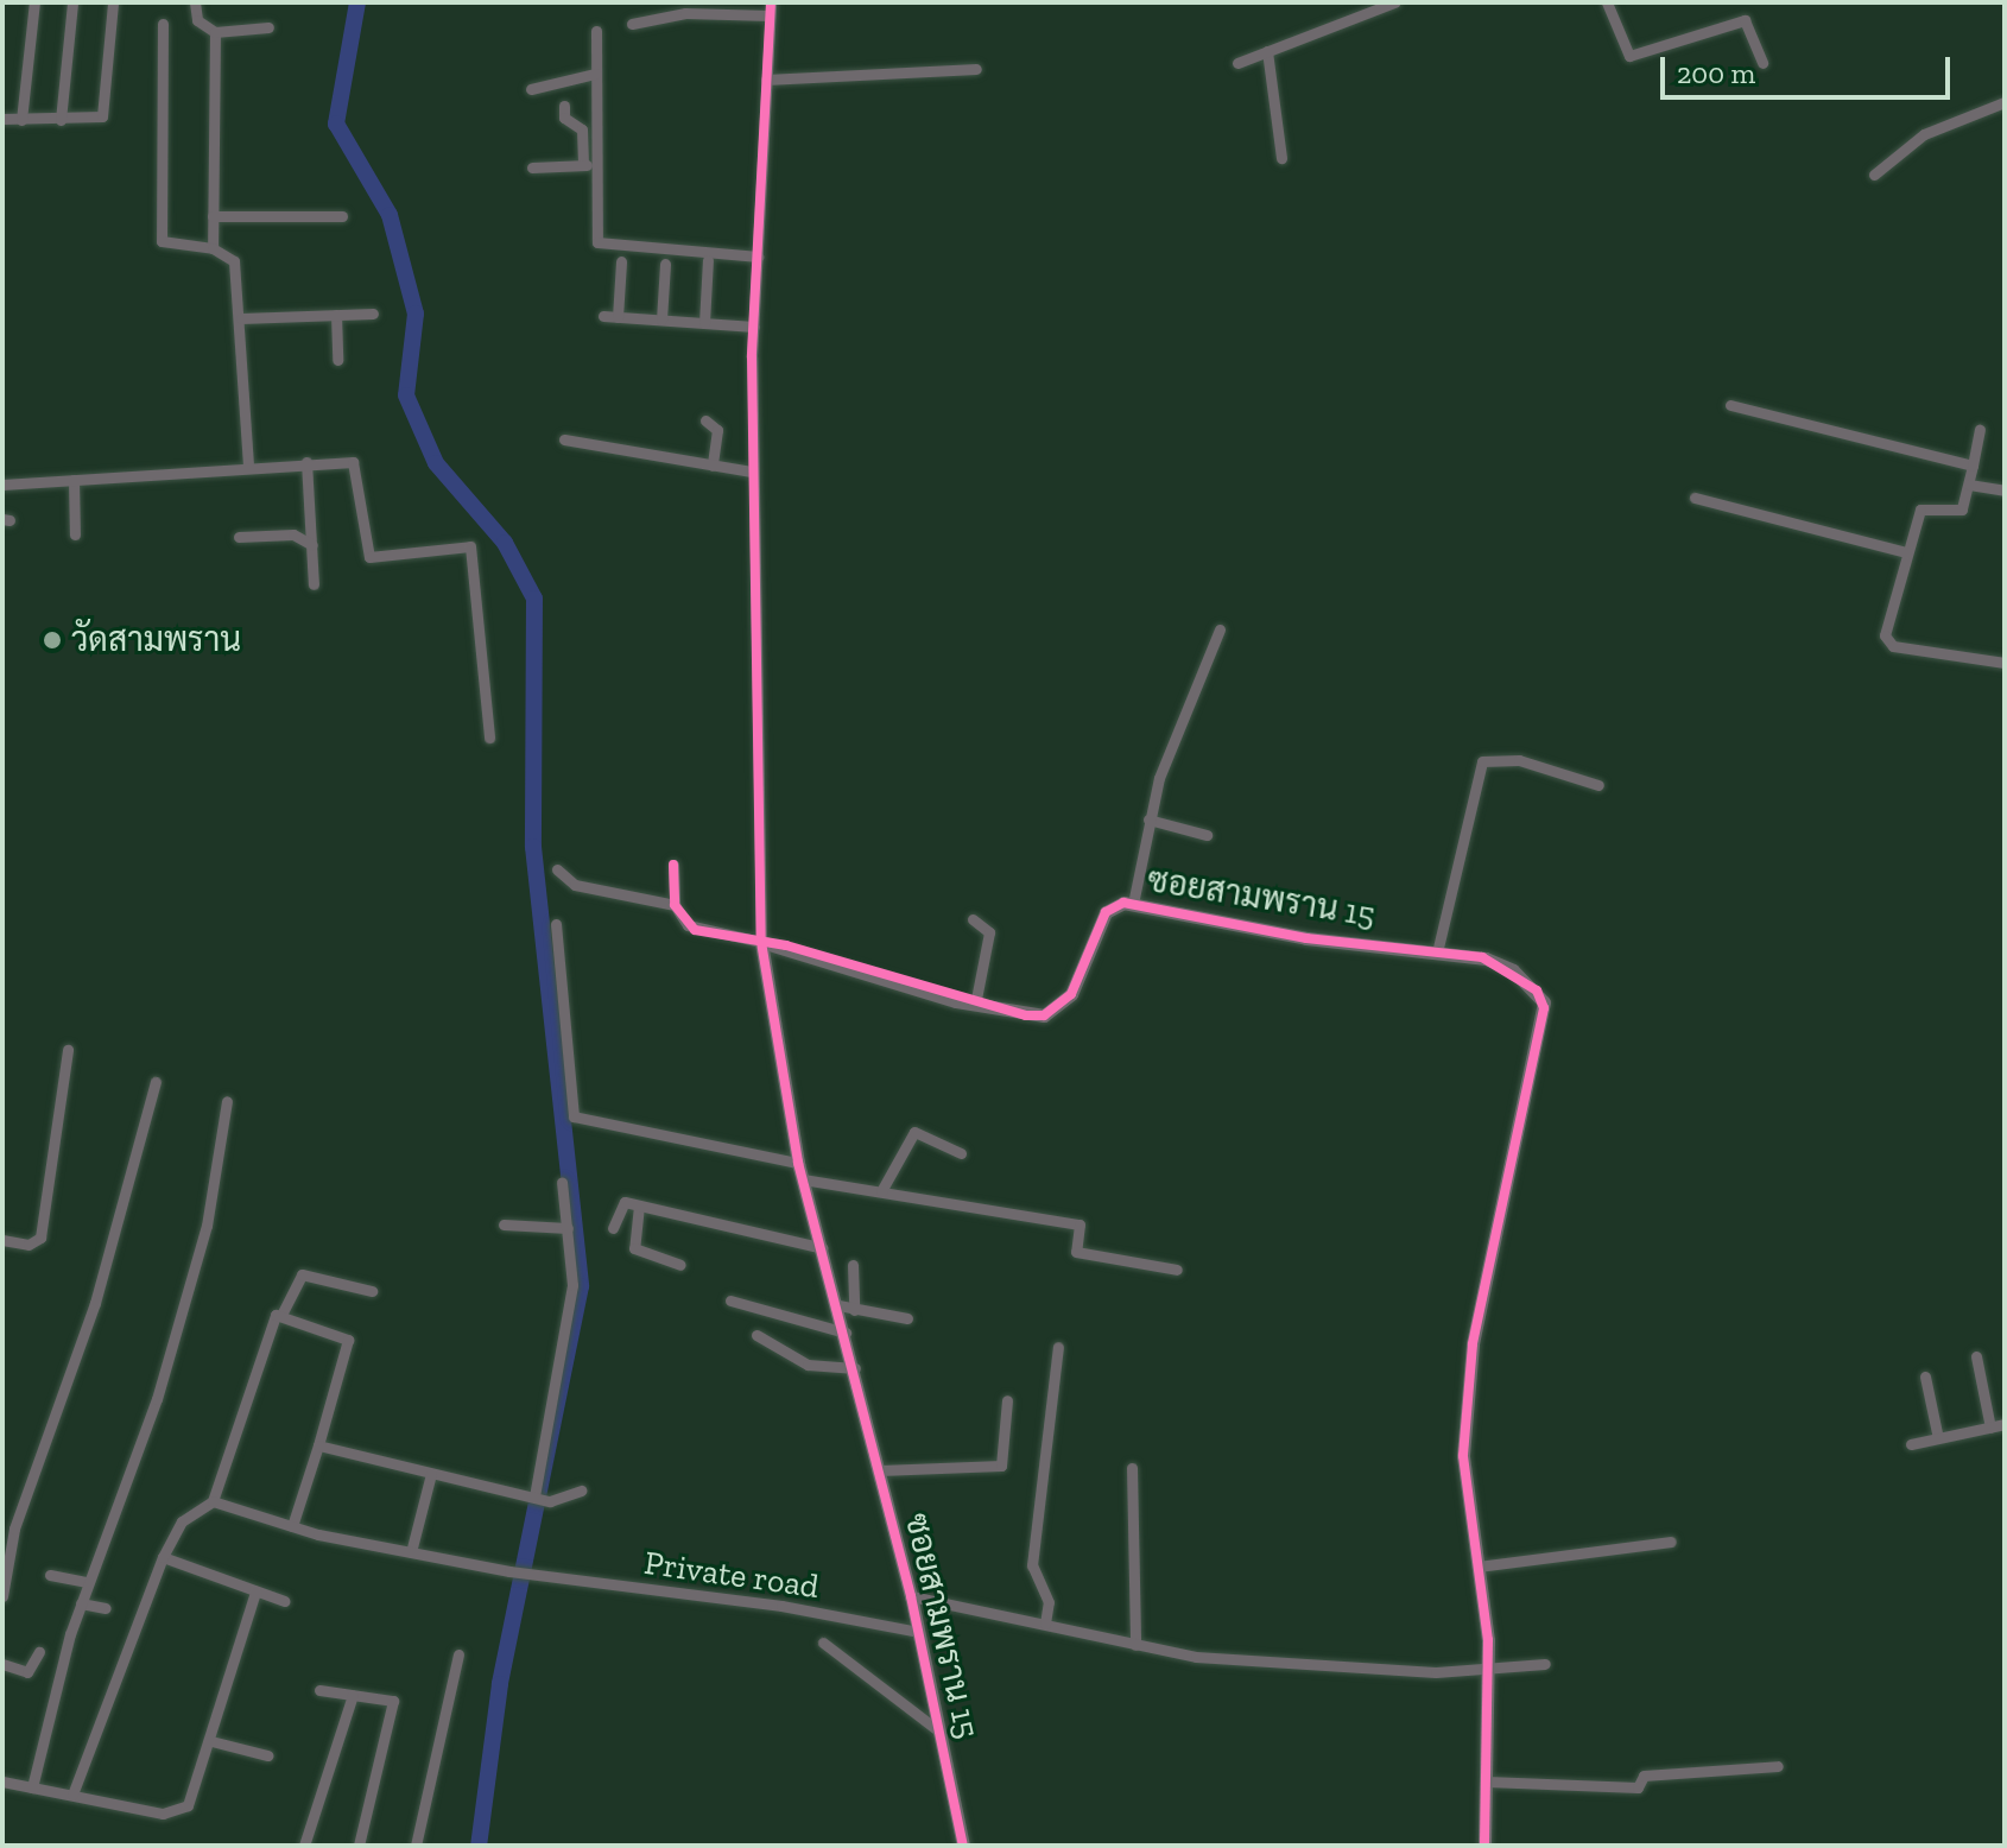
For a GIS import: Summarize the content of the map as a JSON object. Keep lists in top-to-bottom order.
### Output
{
  "streets": {
    "street": ["ซอยสามพราน 15", "Private road"]
  },
  "crossings": [
    ["ซอยสามพราน 15", "Private road"]
  ],
  "places": ["วัดสามพราน"],
  "scale_bar": "200 m"
}
